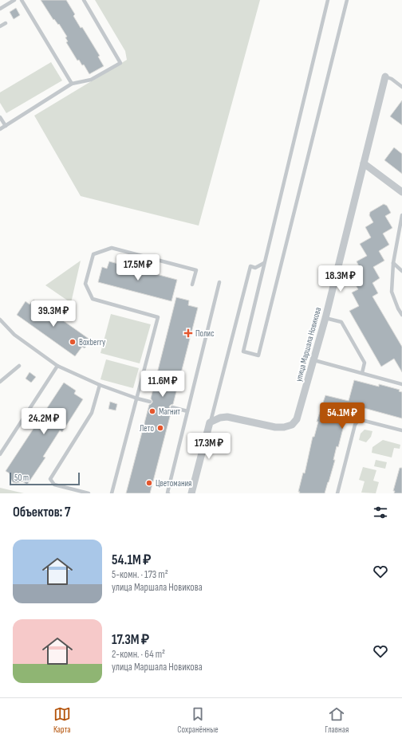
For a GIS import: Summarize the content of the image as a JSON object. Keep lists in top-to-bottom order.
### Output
{
  "streets": {
    "street": ["улица Маршала Новикова"]
  },
  "places": {
    "health": ["Полис"],
    "other": [
      "Boxberry",
      "Магнит",
      "Лето",
      "Цветомания"
    ]
  },
  "scale_bar": "50 m",
  "page": {
    "price": [
      "17.5M ₽",
      "18.3M ₽",
      "39.3M ₽",
      "11.6M ₽",
      "54.1M ₽",
      "24.2M ₽",
      "17.3M ₽"
    ],
    "scale": "50 m",
    "heading": "Объектов: 7",
    "list": [
      {
        "name": "54.1M ₽",
        "note": "5-комн. · 173 m² · улица Маршала Новикова"
      },
      {
        "name": "17.3M ₽",
        "note": "2-комн. · 64 m² · улица Маршала Новикова"
      }
    ],
    "tabs": ["Карта", "Сохранённые", "Главная"]
  }
}
